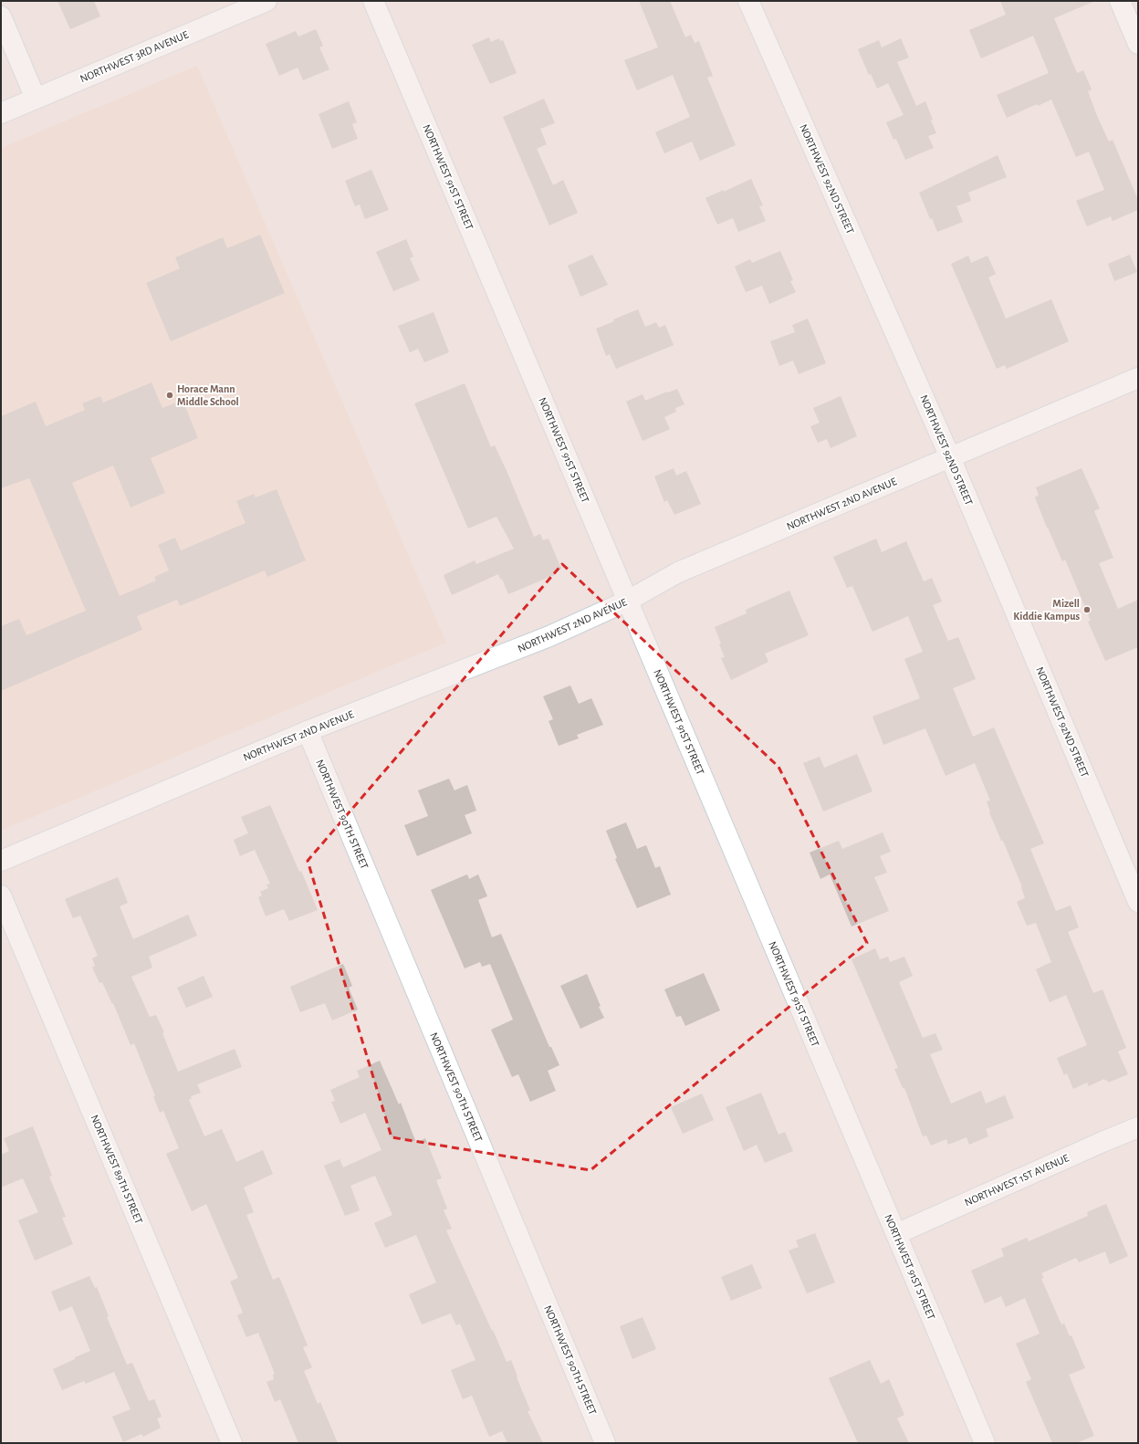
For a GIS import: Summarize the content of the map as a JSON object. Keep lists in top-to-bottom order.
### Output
{
  "streets": {
    "street": [
      "NORTHWEST 3RD AVENUE",
      "NORTHWEST 91ST STREET",
      "NORTHWEST 92ND STREET",
      "NORTHWEST 2ND AVENUE",
      "NORTHWEST 90TH STREET",
      "NORTHWEST 89TH STREET",
      "NORTHWEST 1ST AVENUE"
    ]
  },
  "crossings": [
    ["NORTHWEST 91ST STREET", "NORTHWEST 2ND AVENUE"],
    ["NORTHWEST 91ST STREET", "NORTHWEST 1ST AVENUE"],
    ["NORTHWEST 92ND STREET", "NORTHWEST 2ND AVENUE"],
    ["NORTHWEST 2ND AVENUE", "NORTHWEST 90TH STREET"]
  ],
  "places": ["Horace Mann Middle School", "Mizell Kiddie Kampus"]
}
